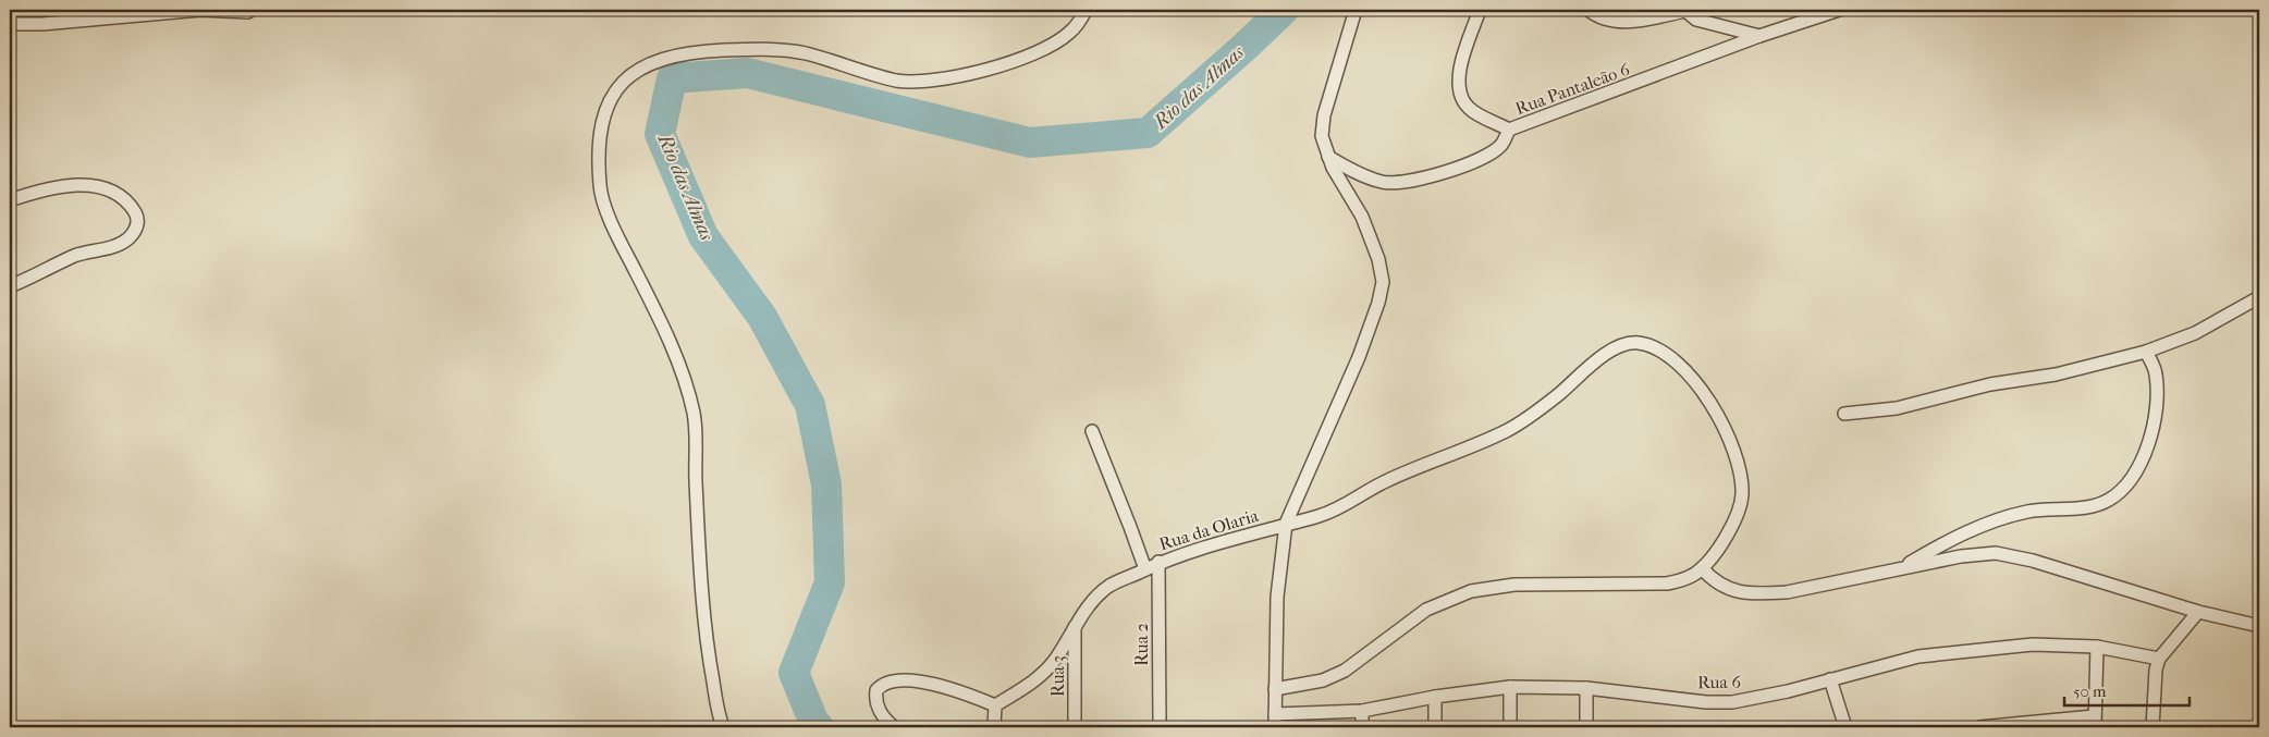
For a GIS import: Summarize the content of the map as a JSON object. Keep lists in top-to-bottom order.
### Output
{
  "streets": {
    "street": [
      "Rua Pantaleão 6",
      "Rua da Olaria",
      "Rua 2",
      "Rua 3",
      "Rua 6"
    ]
  },
  "crossings": [
    ["Rua da Olaria", "Rua 2"],
    ["Rua da Olaria", "Rua 3"]
  ],
  "water": ["Rio das Almas"],
  "scale_bar": "50 m"
}
